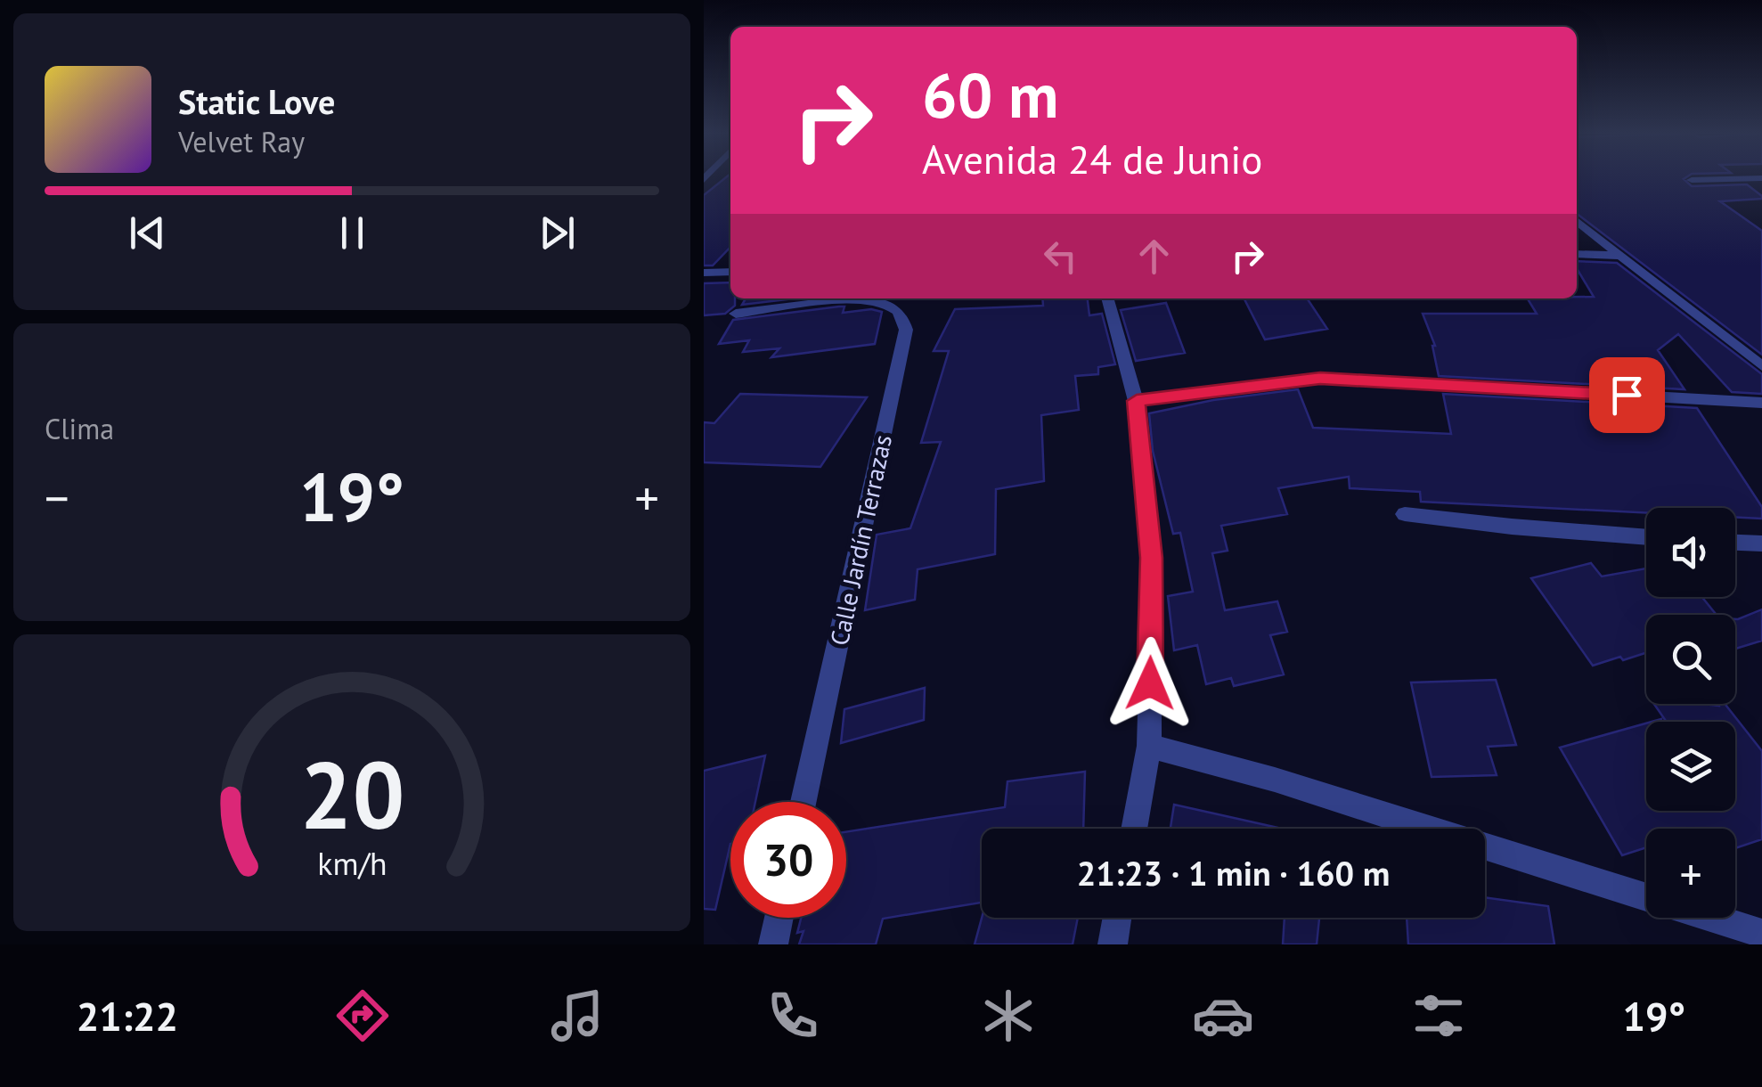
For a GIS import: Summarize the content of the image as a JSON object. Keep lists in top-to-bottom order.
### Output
{
  "streets": {
    "street": ["Calle Jardín Terrazas"]
  },
  "page": {
    "turn": ["60 m", "Avenida 24 de Junio"],
    "song": ["Static Love", "Velvet Ray"],
    "tile": "Clima",
    "heat": ["−", "19°", "+"],
    "map_buttons": "+",
    "limit": "30",
    "trip": "21:23 · 1 min · 160 m",
    "tabs": ["21:22", "19°"],
    "gauge": ["20", "km/h"]
  }
}
